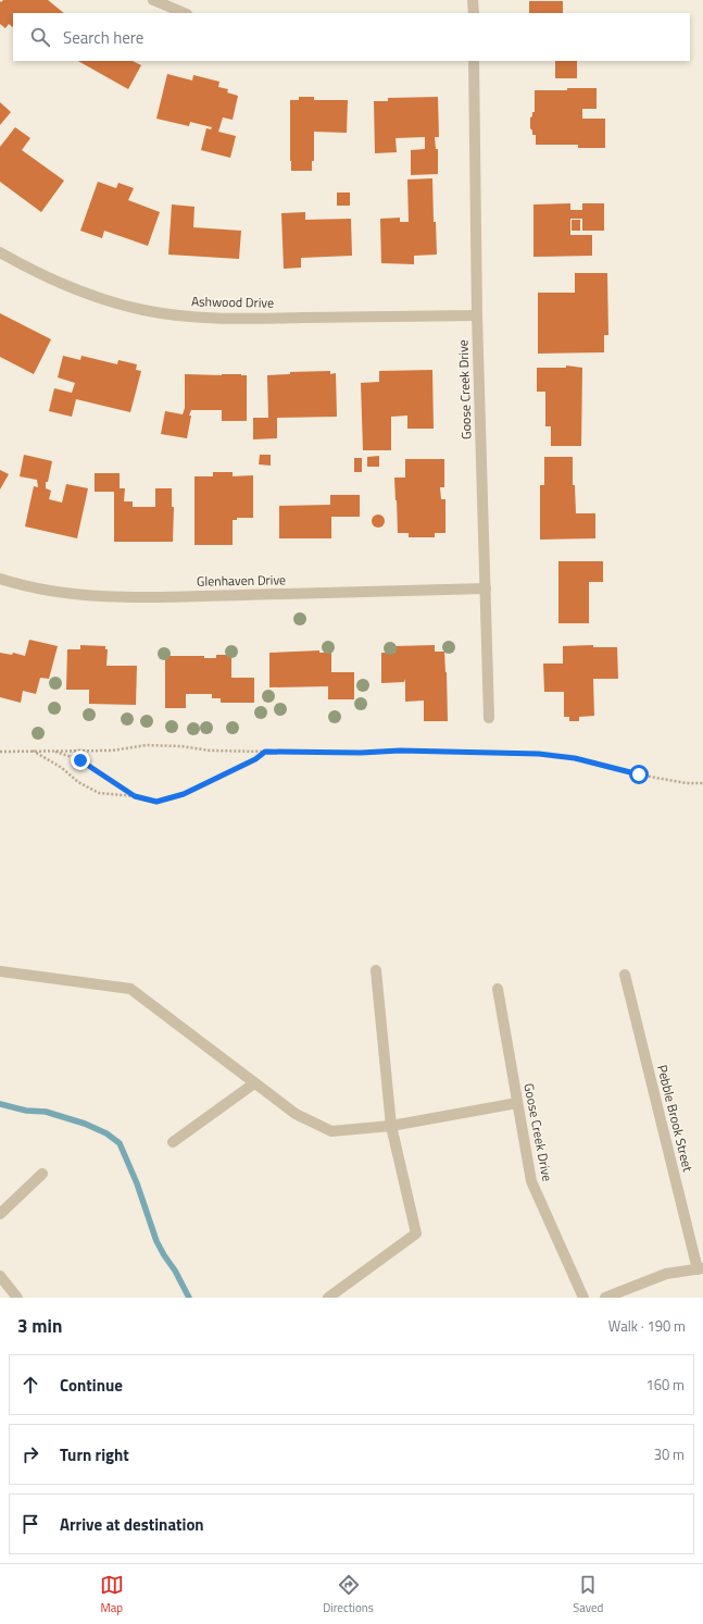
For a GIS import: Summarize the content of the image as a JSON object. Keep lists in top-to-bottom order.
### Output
{
  "streets": {
    "street": [
      "Ashwood Drive",
      "Goose Creek Drive",
      "Glenhaven Drive",
      "Pebble Brook Street"
    ]
  },
  "crossings": [
    ["Ashwood Drive", "Goose Creek Drive"],
    ["Goose Creek Drive", "Glenhaven Drive"]
  ],
  "page": {
    "search": "Search here",
    "heading": ["3 min", "Walk · 190 m"],
    "list": [
      ["Continue", "160 m"],
      ["Turn right", "30 m"],
      "Arrive at destination"
    ],
    "nav": ["Map", "Directions", "Saved"]
  }
}
